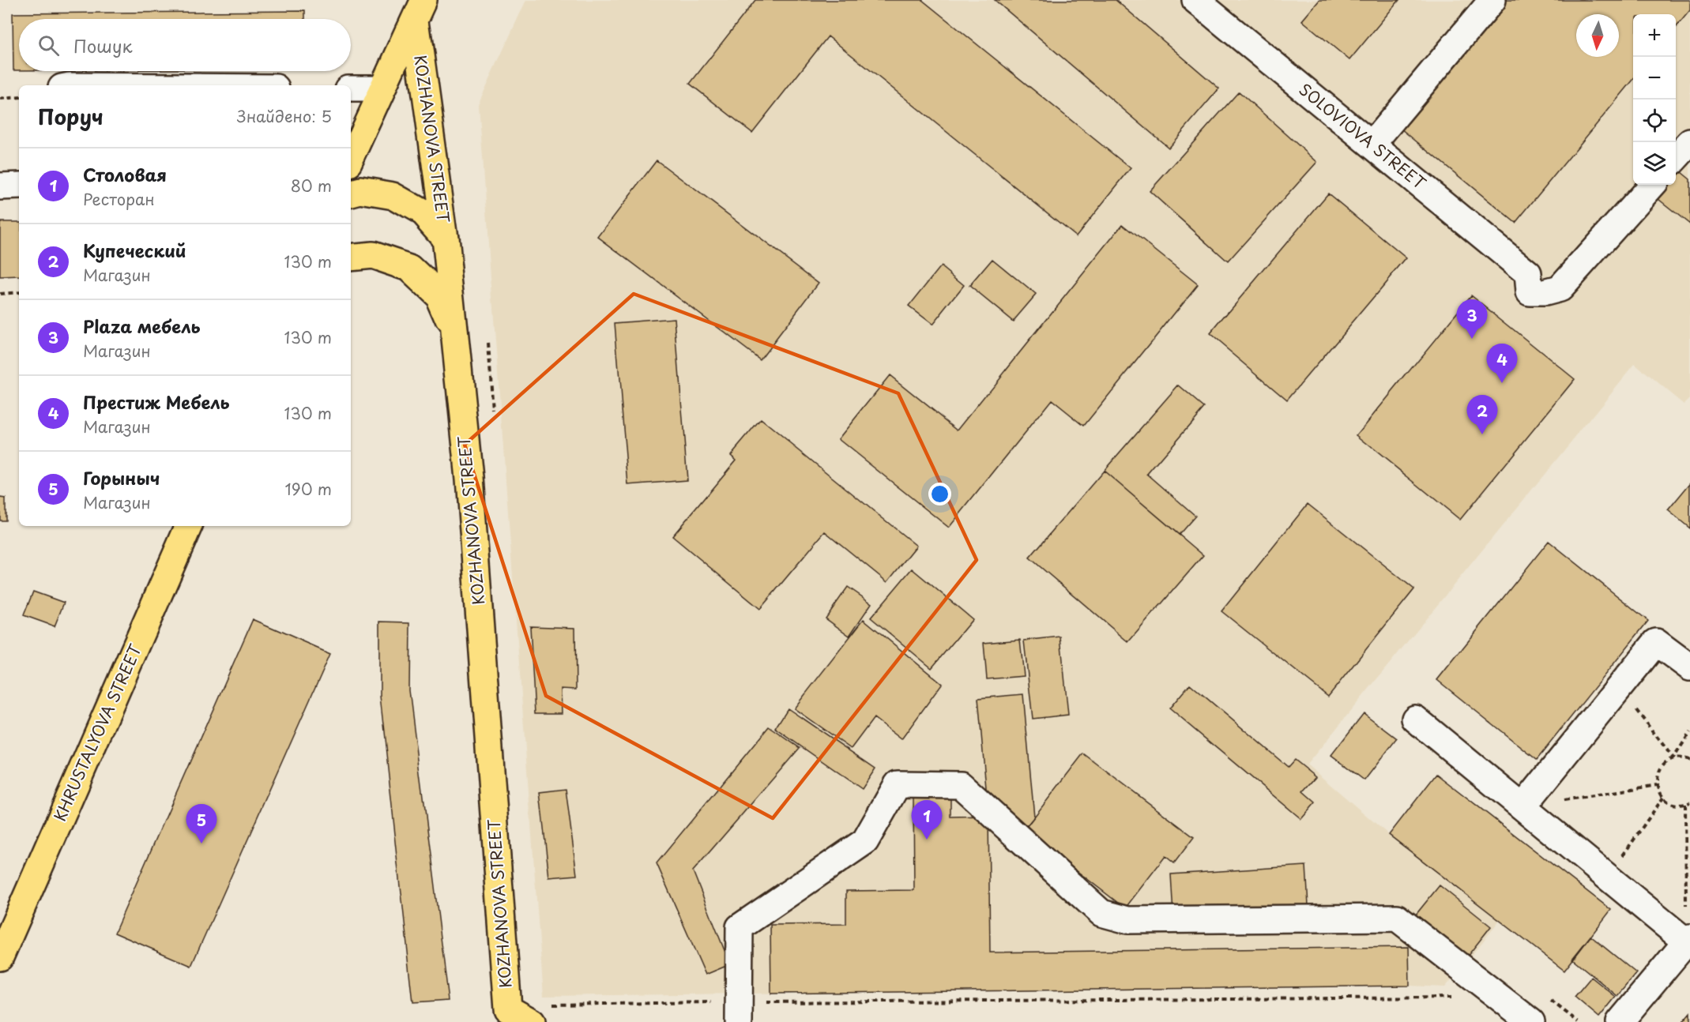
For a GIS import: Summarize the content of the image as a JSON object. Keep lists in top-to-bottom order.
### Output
{
  "streets": {
    "main road": ["KOZHANOVA STREET", "KHRUSTALYOVA STREET"],
    "street": ["SOLOVIOVA STREET"]
  },
  "north": "bottom",
  "page": {
    "map_buttons": ["+", "−"],
    "search": "Пошук",
    "heading": ["Поруч", "Знайдено: 5"],
    "list": [
      {
        "mark": "1",
        "name": "Столовая",
        "note": "Ресторан",
        "value": "80 m"
      },
      {
        "mark": "2",
        "name": "Купеческий",
        "note": "Магазин",
        "value": "130 m"
      },
      {
        "mark": "3",
        "name": "Plaza мебель",
        "note": "Магазин",
        "value": "130 m"
      },
      {
        "mark": "4",
        "name": "Престиж Мебель",
        "note": "Магазин",
        "value": "130 m"
      },
      {
        "mark": "5",
        "name": "Горыныч",
        "note": "Магазин",
        "value": "190 m"
      }
    ],
    "pins": [
      "3",
      "4",
      "2",
      "1",
      "5"
    ]
  }
}
